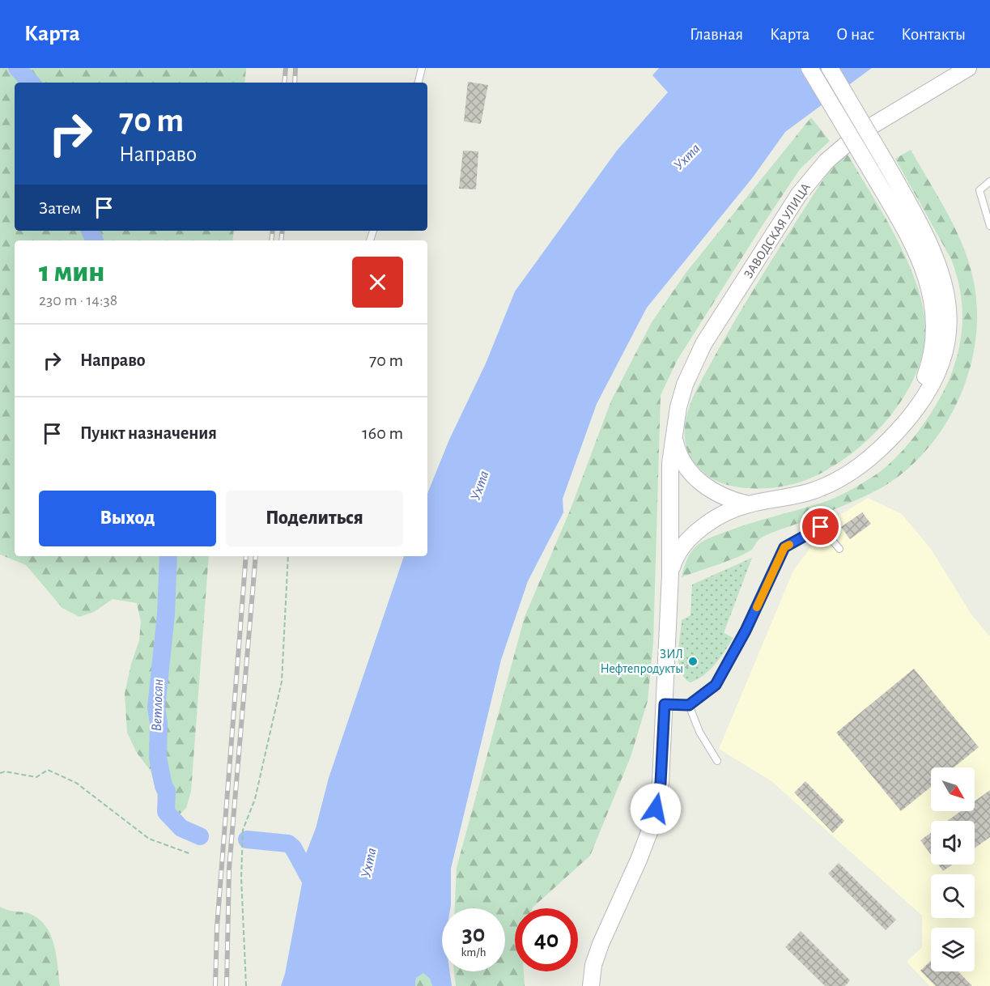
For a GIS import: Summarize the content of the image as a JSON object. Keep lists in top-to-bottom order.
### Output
{
  "streets": {
    "street": ["ЗАВОДСКАЯ УЛИЦА"]
  },
  "water": ["Ухта", "Ветлосян"],
  "places": ["ЗИЛ Нефтепродукты"],
  "north": "bottom right",
  "page": {
    "header": "Карта",
    "nav": [
      "Главная",
      "Карта",
      "О нас",
      "Контакты"
    ],
    "turn": ["70 m", "Направо"],
    "then": "Затем",
    "heading": ["1 мин", "230 m · 14:38"],
    "list": [
      {
        "name": "Направо",
        "value": "70 m"
      },
      {
        "name": "Пункт назначения",
        "value": "160 m"
      }
    ],
    "buttons": ["Выход", "Поделиться"],
    "speed": "30 km/h",
    "limit": "40"
  }
}
